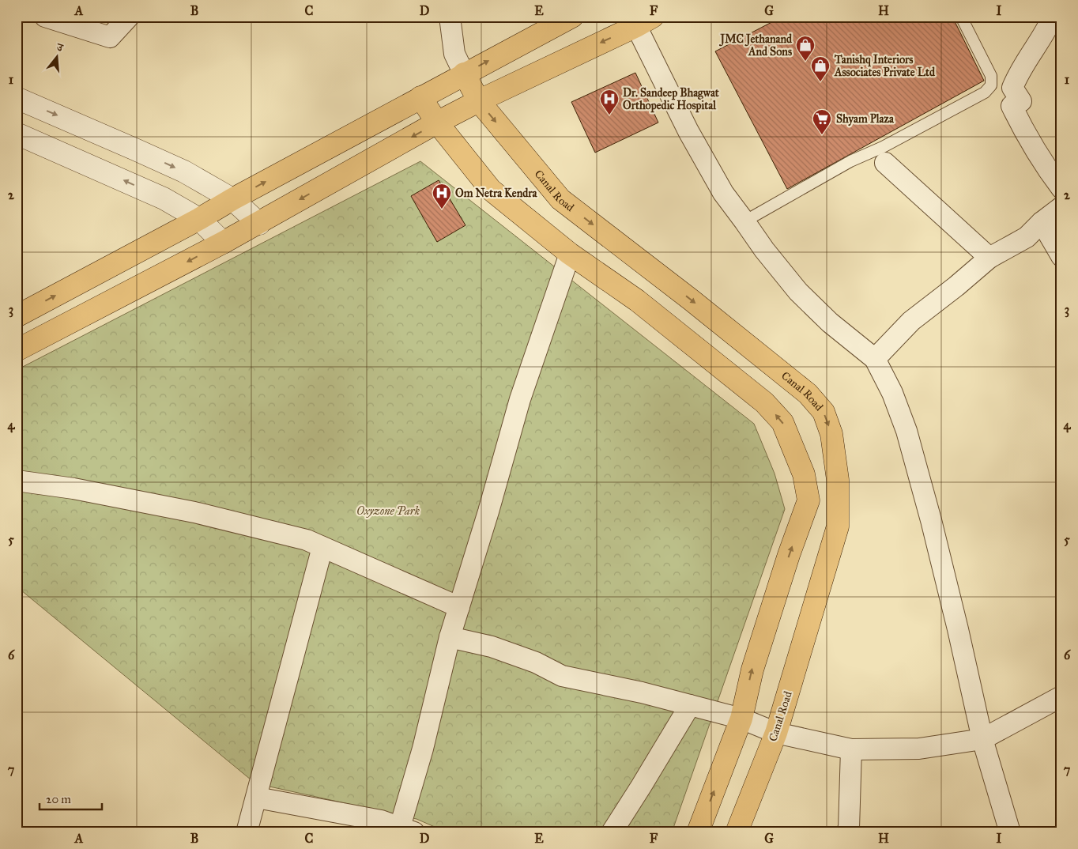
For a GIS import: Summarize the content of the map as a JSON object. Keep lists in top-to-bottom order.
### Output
{
  "streets": {
    "main road": ["Canal Road"]
  },
  "one_way": ["Canal Road"],
  "parks": ["Oxyzone Park"],
  "places": {
    "shop": ["JMC Jethanand And Sons", "Tanishq Interiors Associates Private Ltd"],
    "hospital": ["Dr. Sandeep Bhagwat Orthopedic Hospital", "Om Netra Kendra"],
    "supermarket": ["Shyam Plaza"]
  },
  "scale_bar": "20 m",
  "north": "top",
  "grid": {
    "columns": [
      "A",
      "B",
      "C",
      "D",
      "E",
      "F",
      "G",
      "H",
      "I"
    ],
    "rows": [
      "1",
      "2",
      "3",
      "4",
      "5",
      "6",
      "7"
    ]
  }
}
